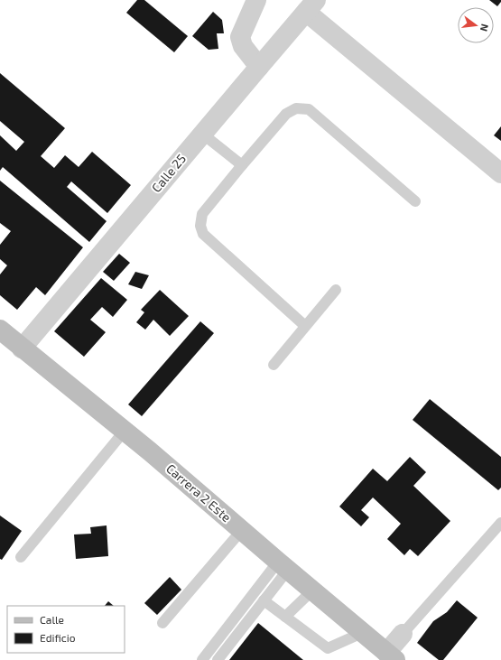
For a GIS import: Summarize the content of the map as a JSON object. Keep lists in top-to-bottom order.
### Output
{
  "streets": {
    "street": ["Calle 25", "Carrera 2 Este"]
  },
  "crossings": [
    ["Calle 25", "Carrera 2 Este"]
  ],
  "legend": ["Calle", "Edificio"],
  "north": "right"
}
